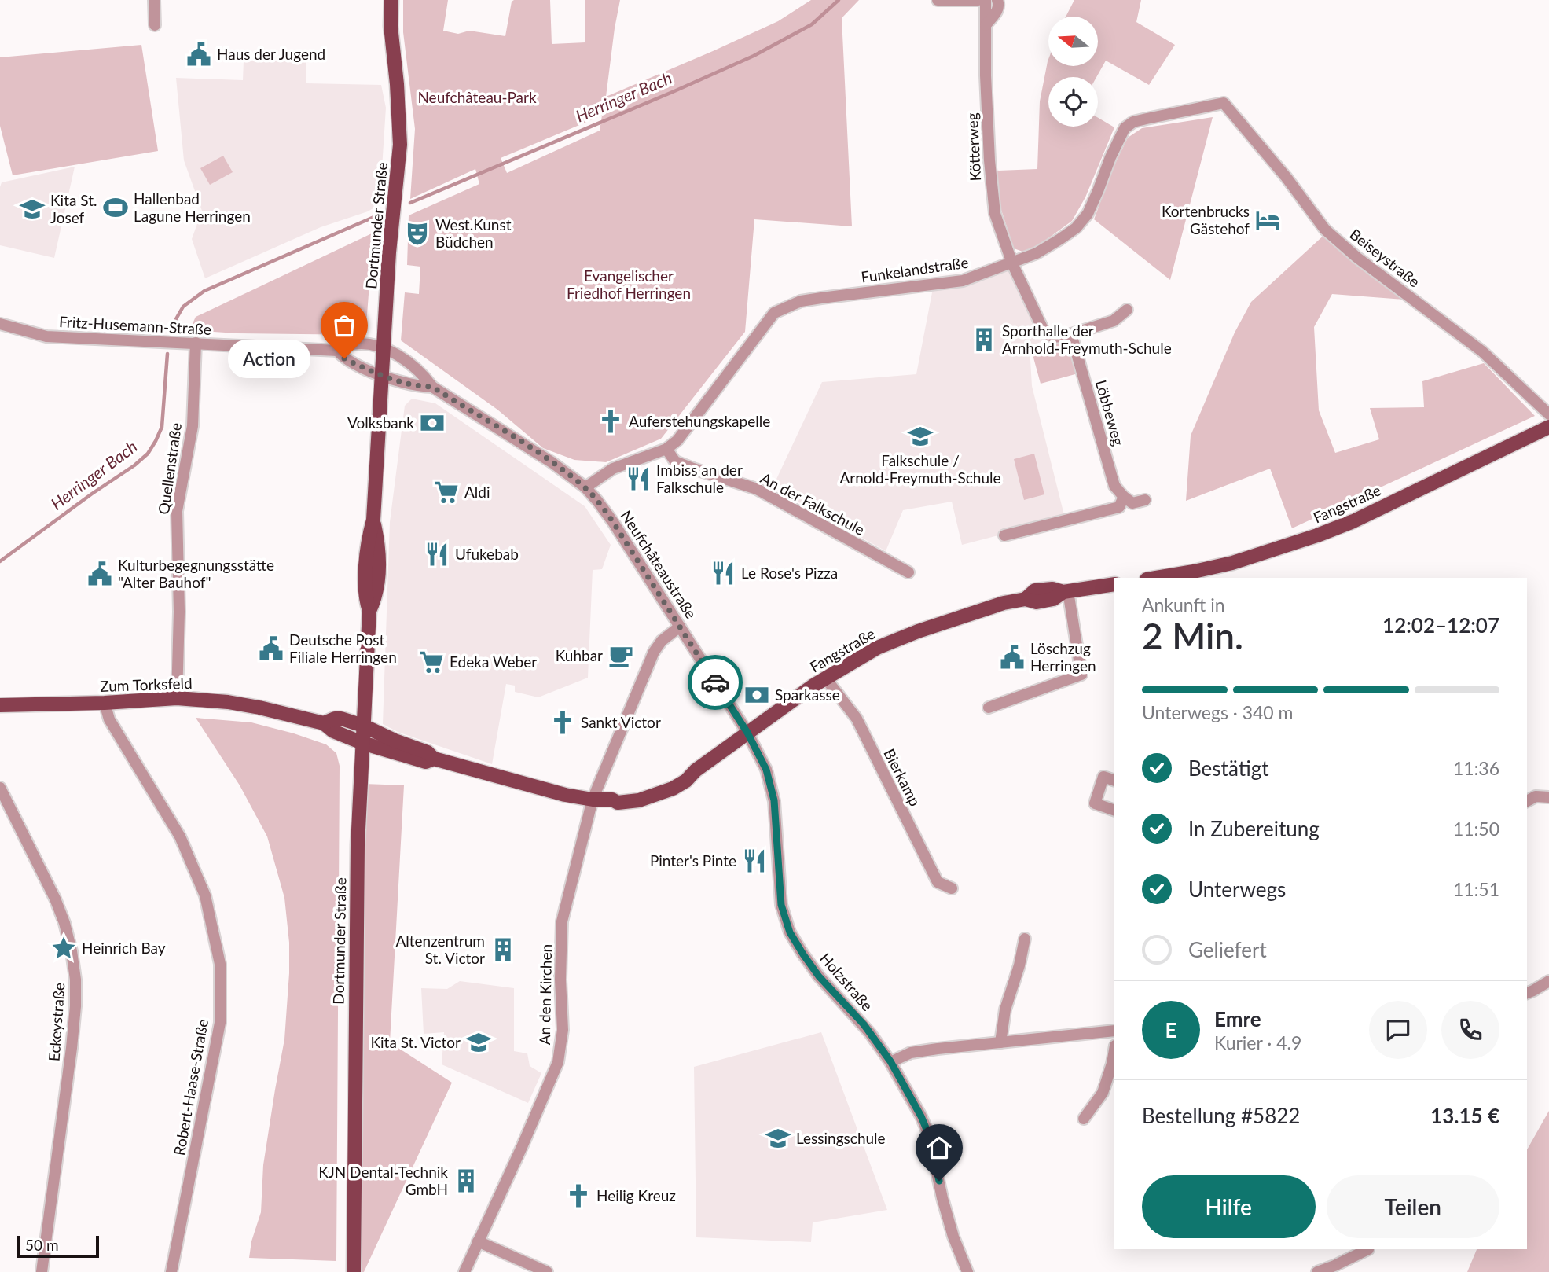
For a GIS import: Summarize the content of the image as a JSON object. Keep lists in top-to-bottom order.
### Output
{
  "streets": {
    "main road": ["Dortmunder Straße", "Fangstraße", "Zum Torksfeld"],
    "street": [
      "Kötterweg",
      "Beiseystraße",
      "Funkelandstraße",
      "Fritz-Husemann-Straße",
      "Löbbeweg",
      "Quellenstraße",
      "An der Falkschule",
      "Neufchâteaustraße",
      "Bierkamp",
      "Holzstraße",
      "An den Kirchen",
      "Eckeystraße",
      "Robert-Haase-Straße"
    ]
  },
  "crossings": [
    ["Kötterweg", "Funkelandstraße"],
    ["Dortmunder Straße", "Fritz-Husemann-Straße"],
    ["Dortmunder Straße", "Fangstraße"],
    ["Dortmunder Straße", "Neufchâteaustraße"],
    ["Dortmunder Straße", "Zum Torksfeld"],
    ["Beiseystraße", "Funkelandstraße"],
    ["Funkelandstraße", "An der Falkschule"],
    ["Fritz-Husemann-Straße", "Quellenstraße"],
    ["Fritz-Husemann-Straße", "Neufchâteaustraße"],
    ["Quellenstraße", "Zum Torksfeld"],
    ["Fangstraße", "Neufchâteaustraße"],
    ["Fangstraße", "Zum Torksfeld"],
    ["Fangstraße", "Bierkamp"],
    ["Fangstraße", "Holzstraße"],
    ["Fangstraße", "An den Kirchen"],
    ["Neufchâteaustraße", "Holzstraße"],
    ["Neufchâteaustraße", "An den Kirchen"],
    ["Zum Torksfeld", "Robert-Haase-Straße"]
  ],
  "water": ["Herringer Bach"],
  "parks": ["Neufchâteau-Park", "Evangelischer Friedhof Herringen"],
  "places": {
    "public building": [
      "Haus der Jugend",
      "Kulturbegegnungsstätte \"Alter Bauhof\"",
      "Deutsche Post Filiale Herringen",
      "Löschzug Herringen"
    ],
    "sports": ["Hallenbad Lagune Herringen"],
    "school or university": [
      "Kita St. Josef",
      "Falkschule / Arnold-Freymuth-Schule",
      "Kita St. Victor",
      "Lessingschule"
    ],
    "hotel": ["Kortenbrucks Gästehof"],
    "theatre": ["West.Kunst Büdchen"],
    "building": ["Sporthalle der Arnhold-Freymuth-Schule", "Altenzentrum St. Victor", "KJN Dental-Technik GmbH"],
    "other": ["Action"],
    "church": ["Auferstehungskapelle", "Sankt Victor", "Heilig Kreuz"],
    "bank": ["Volksbank", "Sparkasse"],
    "restaurant": [
      "Imbiss an der Falkschule",
      "Ufukebab",
      "Le Rose's Pizza",
      "Pinter's Pinte"
    ],
    "supermarket": ["Aldi", "Edeka Weber"],
    "cafe": ["Kuhbar"],
    "place": ["Heinrich Bay"]
  },
  "scale_bar": "50 m",
  "north": "left",
  "page": {
    "bubble": "Action",
    "heading": ["2 Min.", "Ankunft in", "12:02–12:07"],
    "panel": [
      "Emre",
      "Kurier · 4.9",
      "Bestellung #5822",
      "13.15 €"
    ],
    "bar": "Unterwegs · 340 m",
    "list": [
      ["Bestätigt", "11:36"],
      ["In Zubereitung", "11:50"],
      ["Unterwegs", "11:51"],
      "Geliefert"
    ],
    "round": "E",
    "buttons": ["Hilfe", "Teilen"],
    "scale": "50 m"
  }
}
